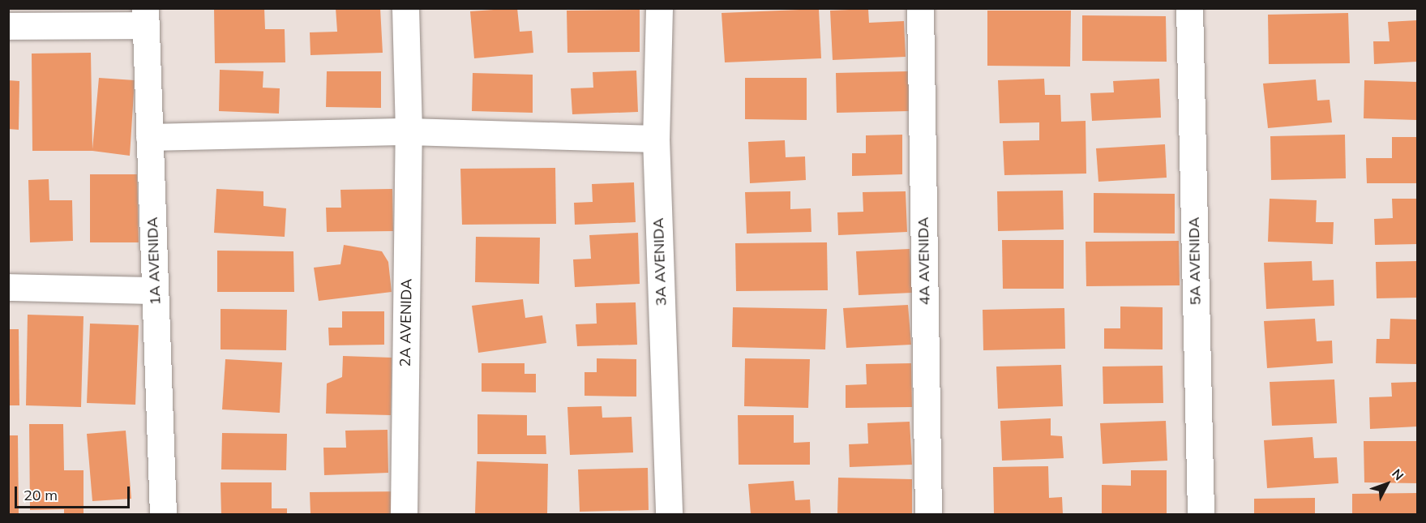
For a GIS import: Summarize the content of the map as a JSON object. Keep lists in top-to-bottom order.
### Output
{
  "streets": {
    "street": [
      "1A AVENIDA",
      "4A AVENIDA",
      "5A AVENIDA",
      "3A AVENIDA",
      "2A AVENIDA"
    ]
  },
  "scale_bar": "20 m",
  "north": "top right"
}
